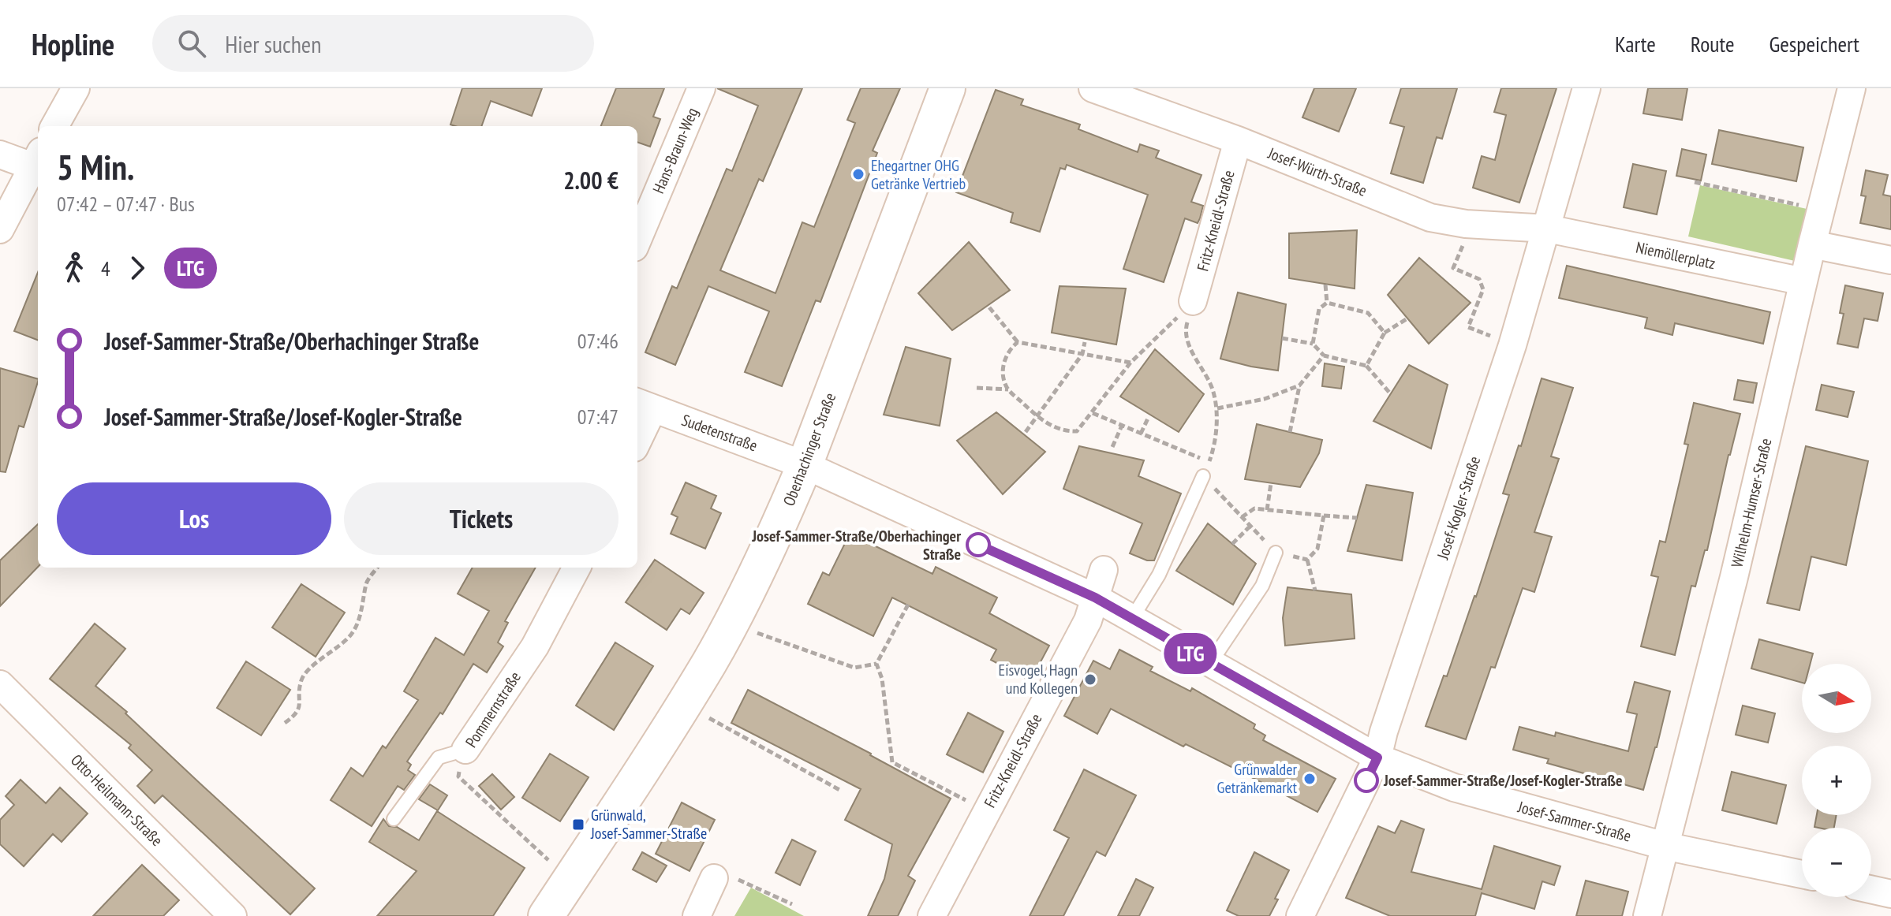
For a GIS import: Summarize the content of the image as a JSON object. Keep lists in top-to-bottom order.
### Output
{
  "streets": {
    "main road": ["Oberhachinger Straße"],
    "street": [
      "Hans-Braun-Weg",
      "Josef-Würth-Straße",
      "Fritz-Kneidl-Straße",
      "Niemöllerplatz",
      "Sudetenstraße",
      "Wilhelm-Humser-Straße",
      "Josef-Kogler-Straße",
      "Pommernstraße",
      "Otto-Heilmann-Straße",
      "Josef-Sammer-Straße"
    ]
  },
  "crossings": [
    ["Josef-Würth-Straße", "Fritz-Kneidl-Straße"],
    ["Josef-Würth-Straße", "Niemöllerplatz"],
    ["Josef-Würth-Straße", "Josef-Kogler-Straße"],
    ["Fritz-Kneidl-Straße", "Josef-Sammer-Straße"],
    ["Niemöllerplatz", "Wilhelm-Humser-Straße"],
    ["Niemöllerplatz", "Josef-Kogler-Straße"],
    ["Sudetenstraße", "Oberhachinger Straße"],
    ["Sudetenstraße", "Josef-Sammer-Straße"],
    ["Oberhachinger Straße", "Josef-Sammer-Straße"],
    ["Wilhelm-Humser-Straße", "Josef-Sammer-Straße"],
    ["Josef-Kogler-Straße", "Josef-Sammer-Straße"]
  ],
  "places": {
    "other": [
      "Ehegartner OHG Getränke Vertrieb",
      "Josef-Sammer-Straße/Oberhachinger Straße",
      "Eisvogel, Hagn und Kollegen",
      "Grünwalder Getränkemarkt",
      "Josef-Sammer-Straße/Josef-Kogler-Straße"
    ],
    "transit": ["Grünwald, Josef-Sammer-Straße"]
  },
  "lines": ["bus line LTG"],
  "north": "right",
  "page": {
    "header": "Hopline",
    "search": "Hier suchen",
    "nav": ["Karte", "Route", "Gespeichert"],
    "on_map": "LTG",
    "heading": ["5 Min.", "07:42 – 07:47 · Bus", "2.00 €"],
    "legs": ["4", "LTG"],
    "list": [
      {
        "name": "Josef-Sammer-Straße/Oberhachinger Straße",
        "value": "07:46"
      },
      {
        "name": "Josef-Sammer-Straße/Josef-Kogler-Straße",
        "value": "07:47"
      }
    ],
    "buttons": ["Los", "Tickets"],
    "map_buttons": ["+", "−"]
  }
}
